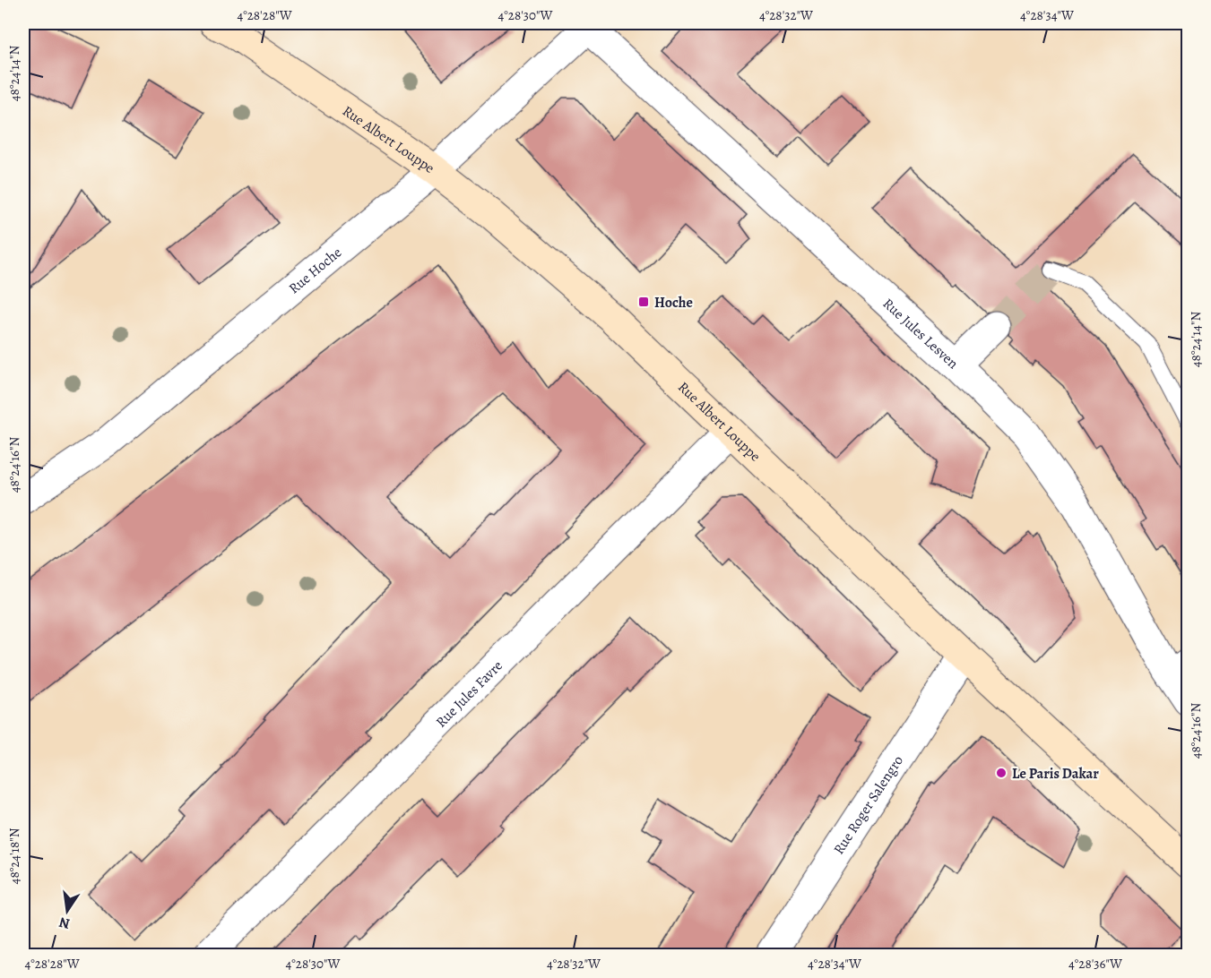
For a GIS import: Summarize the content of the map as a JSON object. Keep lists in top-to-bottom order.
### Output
{
  "streets": {
    "main road": ["Rue Albert Louppe"],
    "street": [
      "Rue Hoche",
      "Rue Jules Lesven",
      "Rue Jules Favre",
      "Rue Roger Salengro"
    ]
  },
  "crossings": [
    ["Rue Albert Louppe", "Rue Hoche"],
    ["Rue Albert Louppe", "Rue Jules Favre"],
    ["Rue Albert Louppe", "Rue Roger Salengro"],
    ["Rue Hoche", "Rue Jules Lesven"]
  ],
  "places": {
    "transit": ["Hoche"],
    "other": ["Le Paris Dakar"]
  },
  "north": "bottom",
  "coordinates": [
    "4°28'28\"W",
    "4°28'30\"W",
    "4°28'32\"W",
    "4°28'34\"W",
    "48°24'14\"N",
    "48°24'16\"N",
    "48°24'18\"N",
    "4°28'36\"W"
  ]
}
